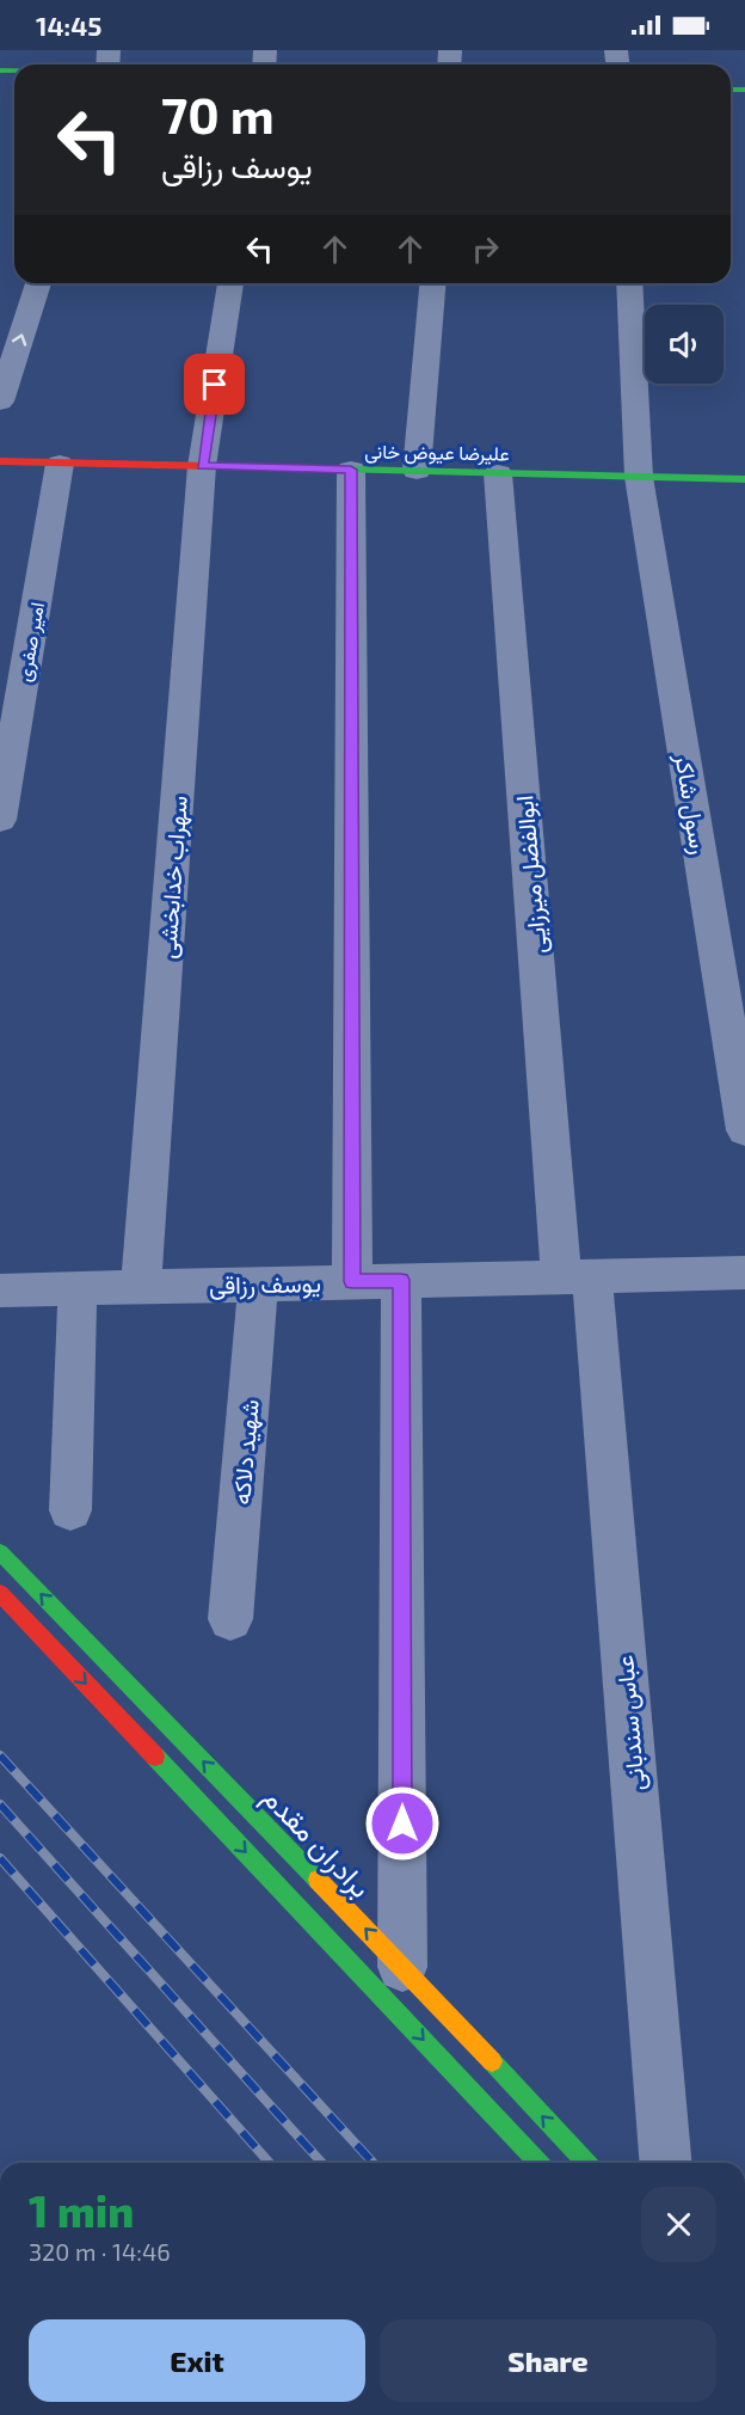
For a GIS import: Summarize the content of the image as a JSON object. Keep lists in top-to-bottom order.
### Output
{
  "streets": {
    "main road": ["علیرضا عیوض خانی", "برادران مقدم"],
    "street": [
      "امیر صفری",
      "رسول شاکر",
      "ابوالفضل میرزایی",
      "سهراب خدابخشی",
      "یوسف رزاقی",
      "شهید دلاکه",
      "عباس سندبانی"
    ]
  },
  "crossings": [
    ["علیرضا عیوض خانی", "امیر صفری"],
    ["علیرضا عیوض خانی", "رسول شاکر"],
    ["علیرضا عیوض خانی", "ابوالفضل میرزایی"],
    ["علیرضا عیوض خانی", "سهراب خدابخشی"],
    ["ابوالفضل میرزایی", "یوسف رزاقی"],
    ["ابوالفضل میرزایی", "عباس سندبانی"],
    ["سهراب خدابخشی", "یوسف رزاقی"],
    ["یوسف رزاقی", "شهید دلاکه"],
    ["یوسف رزاقی", "عباس سندبانی"]
  ],
  "page": {
    "status": "14:45",
    "turn": ["70 m", "یوسف رزاقی"],
    "heading": ["1 min", "320 m · 14:46"],
    "buttons": ["Exit", "Share"]
  }
}
